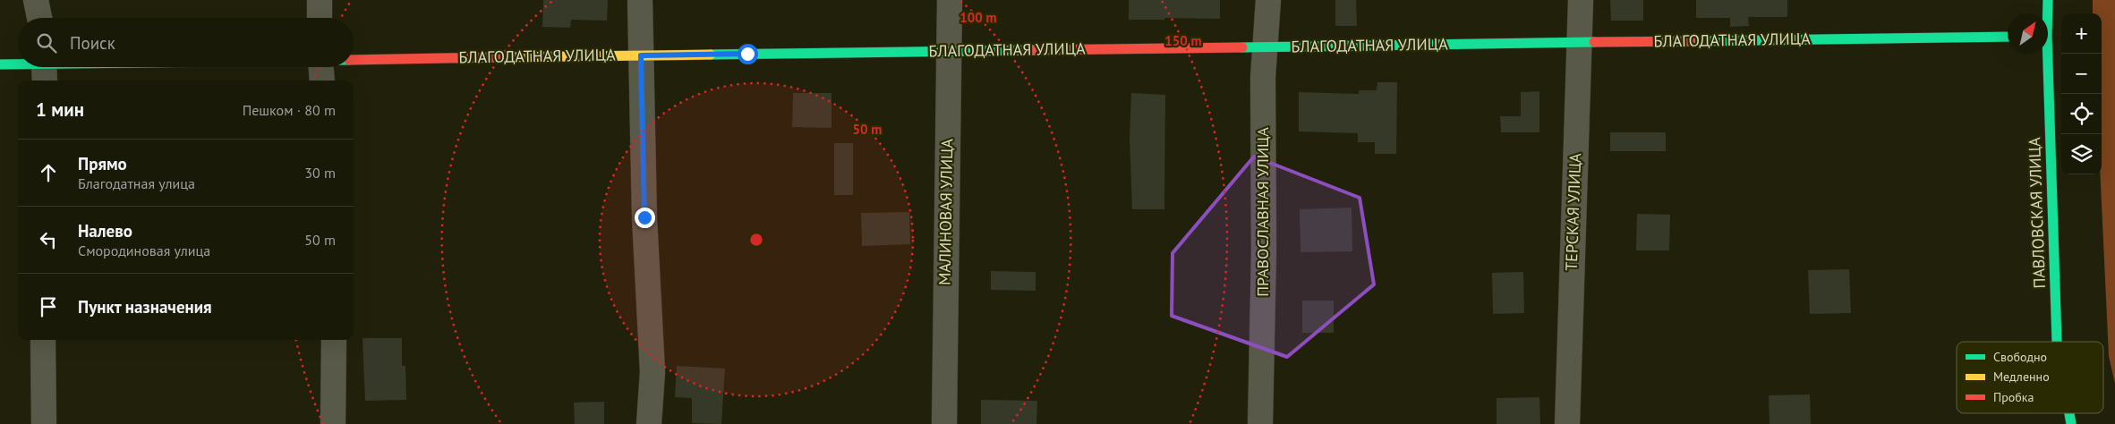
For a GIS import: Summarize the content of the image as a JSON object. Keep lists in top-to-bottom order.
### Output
{
  "streets": {
    "street": [
      "БЛАГОДАТНАЯ УЛИЦА",
      "МАЛИНОВАЯ УЛИЦА",
      "ПРАВОСЛАВНАЯ УЛИЦА",
      "ТЕРСКАЯ УЛИЦА",
      "ПАВЛОВСКАЯ УЛИЦА"
    ]
  },
  "crossings": [
    ["БЛАГОДАТНАЯ УЛИЦА", "МАЛИНОВАЯ УЛИЦА"],
    ["БЛАГОДАТНАЯ УЛИЦА", "ПРАВОСЛАВНАЯ УЛИЦА"],
    ["БЛАГОДАТНАЯ УЛИЦА", "ТЕРСКАЯ УЛИЦА"]
  ],
  "legend": ["Свободно", "Медленно", "Пробка"],
  "north": "top right",
  "page": {
    "map_buttons": ["+", "−"],
    "search": "Поиск",
    "heading": ["1 мин", "Пешком · 80 m"],
    "list": [
      ["Прямо", "Благодатная улица", "30 m"],
      ["Налево", "Смородиновая улица", "50 m"],
      "Пункт назначения"
    ]
  },
  "rings": ["100 m", "150 m", "50 m"]
}
